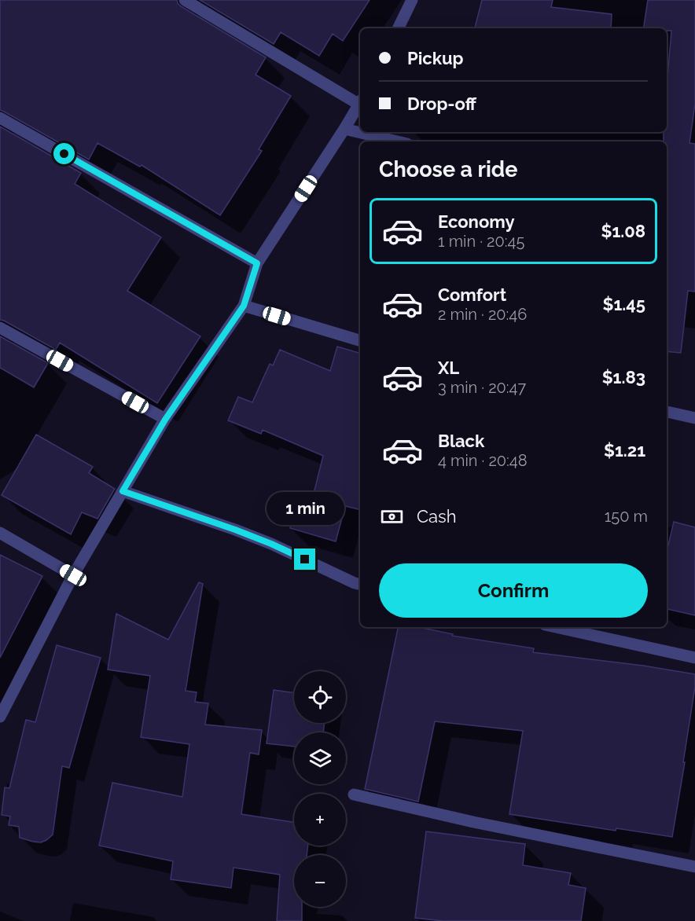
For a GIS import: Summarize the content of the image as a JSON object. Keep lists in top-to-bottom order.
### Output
{
  "page": {
    "banner": ["Pickup", "Drop-off"],
    "heading": "Choose a ride",
    "list": [
      {
        "name": "Economy",
        "note": "1 min · 20:45",
        "value": "$1.08"
      },
      {
        "name": "Comfort",
        "note": "2 min · 20:46",
        "value": "$1.45"
      },
      {
        "name": "XL",
        "note": "3 min · 20:47",
        "value": "$1.83"
      },
      {
        "name": "Black",
        "note": "4 min · 20:48",
        "value": "$1.21"
      }
    ],
    "pay": ["Cash", "150 m"],
    "bubble": "1 min",
    "buttons": "Confirm",
    "map_buttons": ["+", "−"]
  }
}
